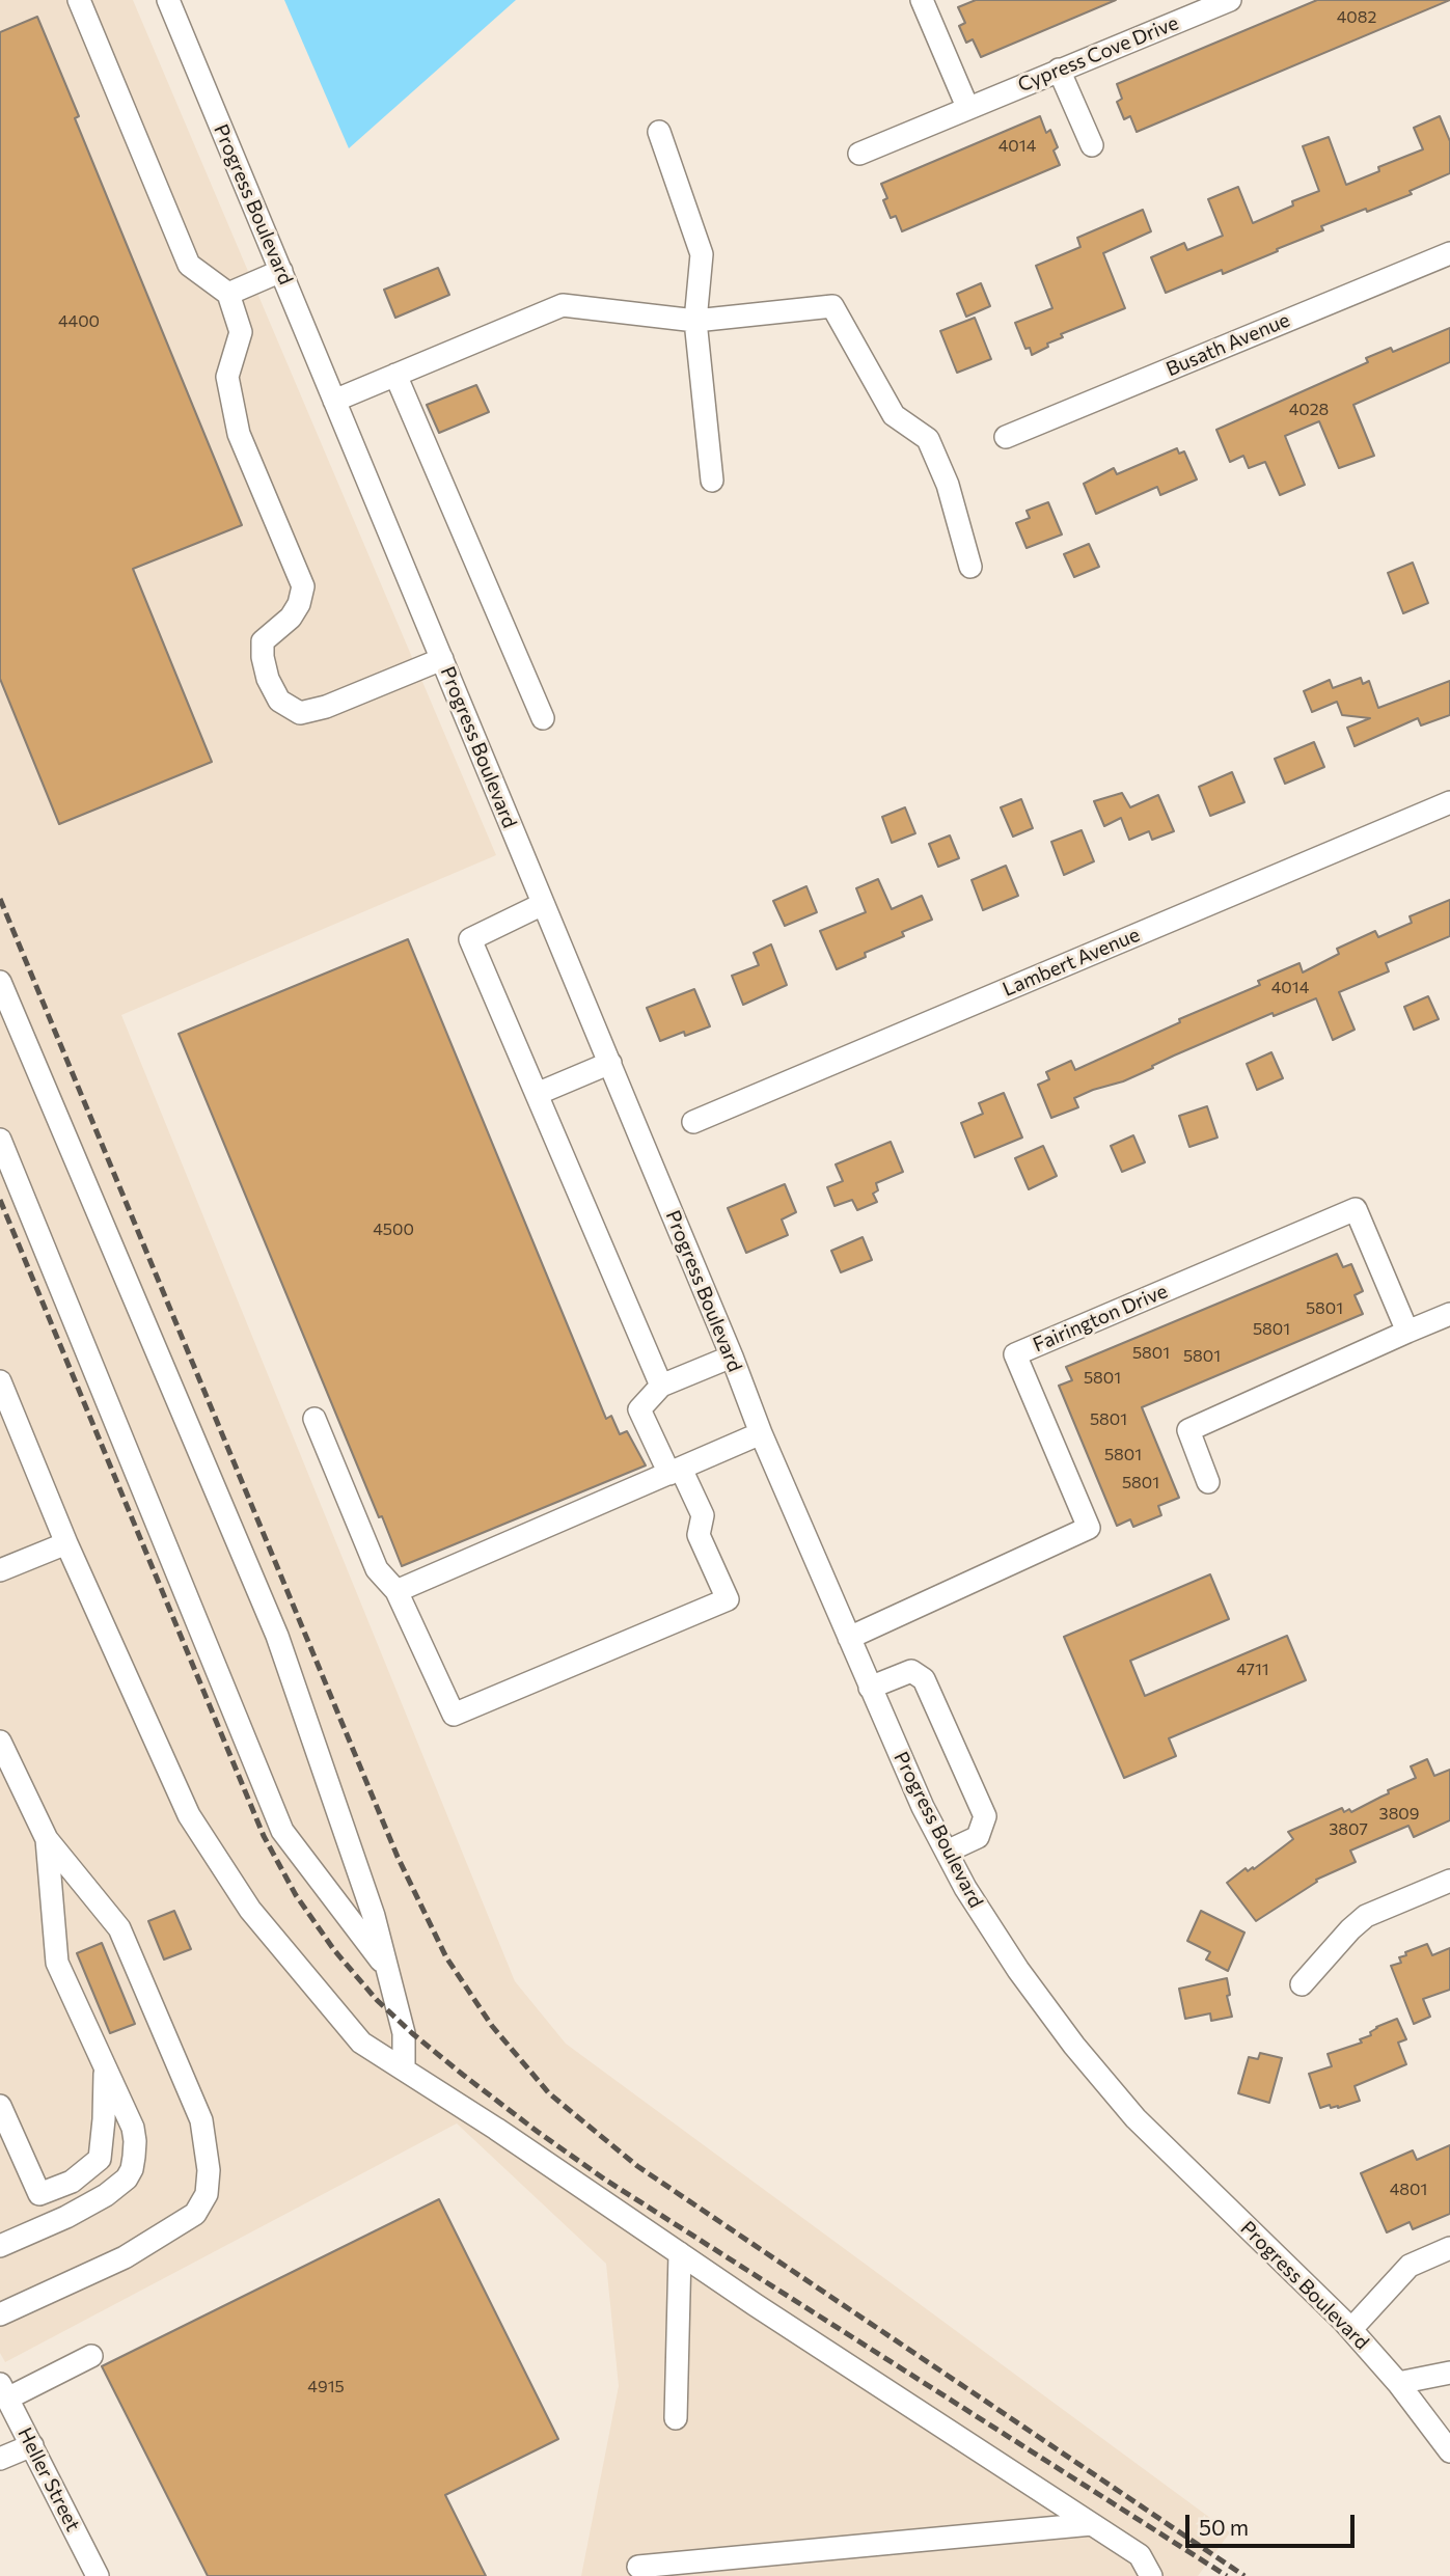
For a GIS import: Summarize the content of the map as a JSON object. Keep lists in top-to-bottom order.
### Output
{
  "streets": {
    "street": [
      "Cypress Cove Drive",
      "Progress Boulevard",
      "Busath Avenue",
      "Lambert Avenue",
      "Fairington Drive",
      "Heller Street"
    ]
  },
  "crossings": [
    ["Progress Boulevard", "Fairington Drive"]
  ],
  "house_numbers": [
    "4082",
    "4014",
    "4400",
    "4028",
    "4014",
    "4500",
    "5801",
    "5801",
    "5801",
    "5801",
    "5801",
    "5801",
    "5801",
    "5801",
    "4711",
    "3809",
    "3807",
    "4801",
    "4915"
  ],
  "scale_bar": "50 m"
}
